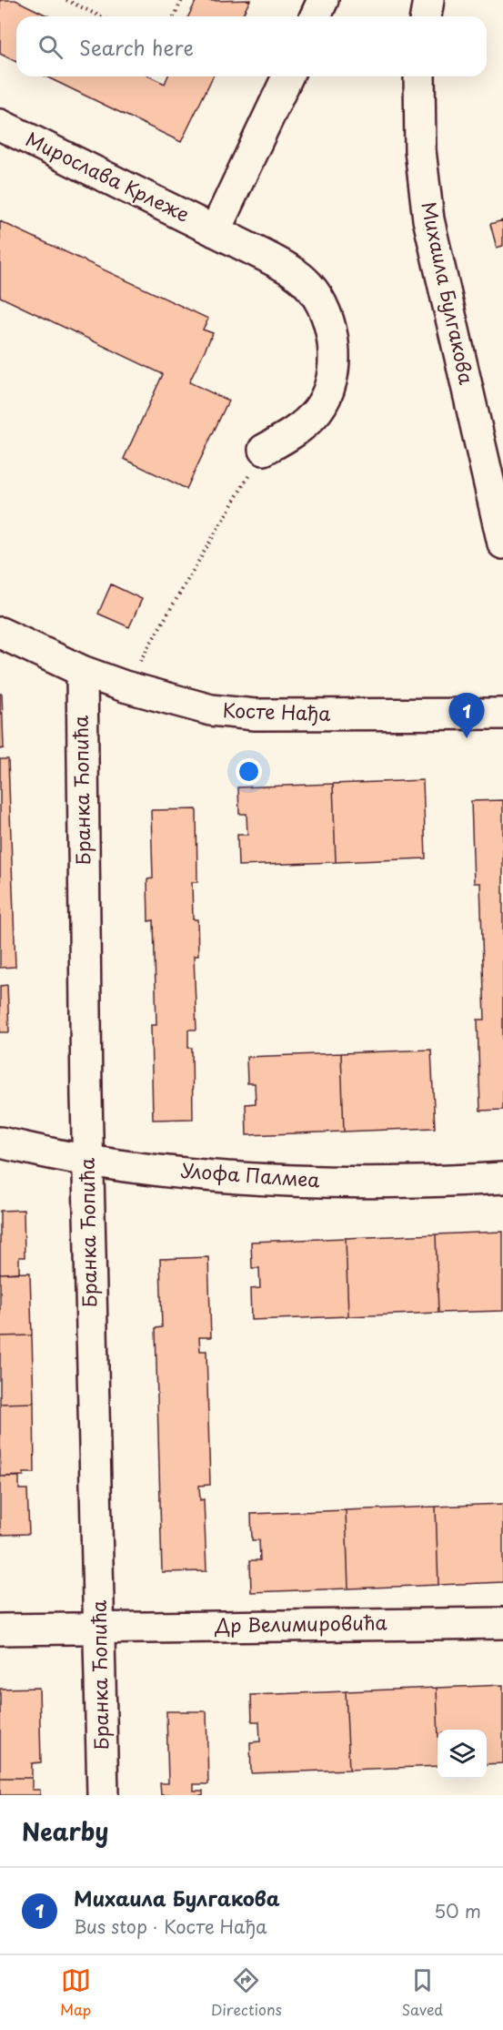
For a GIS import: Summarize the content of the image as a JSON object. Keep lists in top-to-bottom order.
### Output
{
  "streets": {
    "street": [
      "Мирослава Крлеже",
      "Михаила Булгакова",
      "Косте Нађа",
      "Бранка Ћопића",
      "Улофа Палмеа",
      "Др Велимировића"
    ]
  },
  "crossings": [
    ["Косте Нађа", "Бранка Ћопића"],
    ["Бранка Ћопића", "Улофа Палмеа"],
    ["Бранка Ћопића", "Др Велимировића"]
  ],
  "page": {
    "search": "Search here",
    "pins": "1",
    "heading": "Nearby",
    "list": [
      {
        "mark": "1",
        "name": "Михаила Булгакова",
        "note": "Bus stop · Косте Нађа",
        "value": "50 m"
      }
    ],
    "nav": ["Map", "Directions", "Saved"]
  }
}
